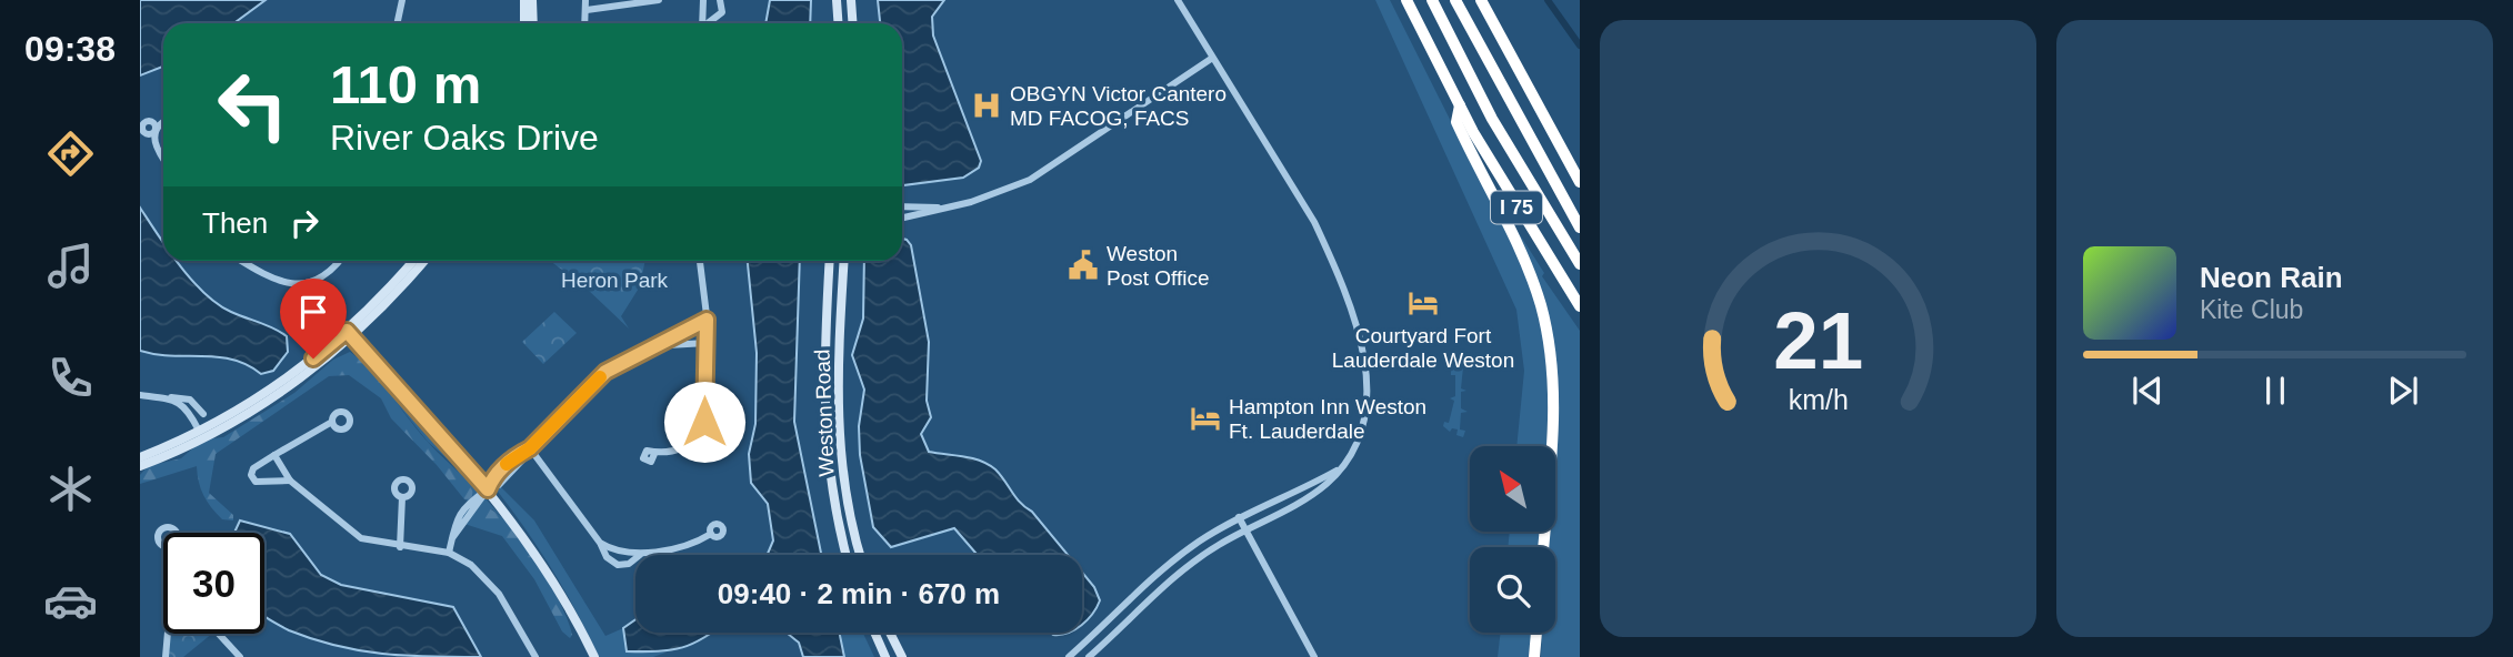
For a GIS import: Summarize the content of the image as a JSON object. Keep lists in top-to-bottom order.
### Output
{
  "streets": {
    "highway": ["I 75"],
    "street": ["Weston Road"]
  },
  "parks": ["Heron Park"],
  "places": {
    "hospital": ["OBGYN Victor Cantero MD FACOG, FACS"],
    "public building": ["Weston Post Office"],
    "hotel": ["Courtyard Fort Lauderdale Weston", "Hampton Inn Weston Ft. Lauderdale"]
  },
  "north": "top left",
  "page": {
    "tabs": "09:38",
    "turn": ["110 m", "River Oaks Drive"],
    "then": "Then",
    "song": ["Neon Rain", "Kite Club"],
    "limit": "30",
    "trip": "09:40 · 2 min · 670 m",
    "gauge": ["21", "km/h"]
  }
}
